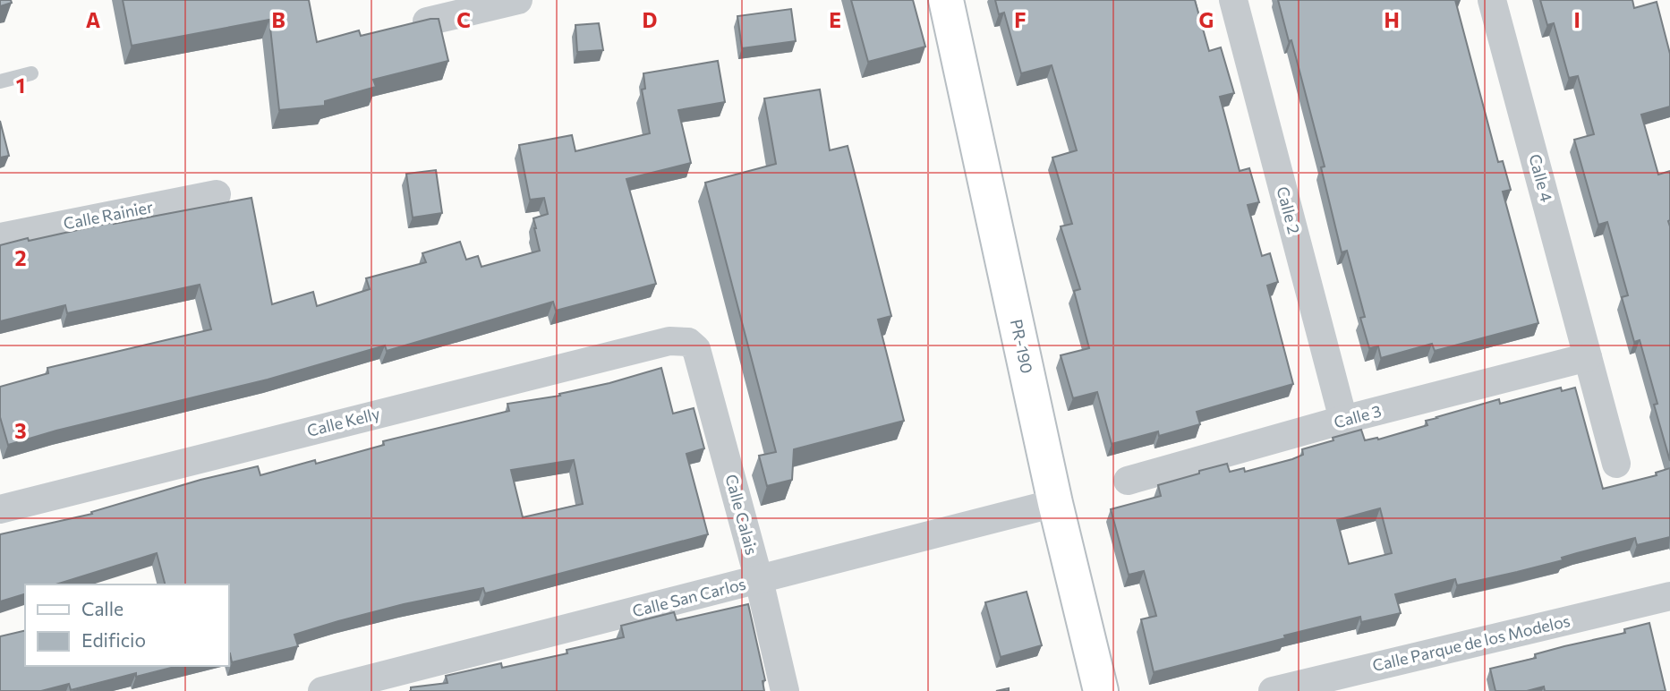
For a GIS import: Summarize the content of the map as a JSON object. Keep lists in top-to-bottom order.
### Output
{
  "streets": {
    "street": [
      "Calle 4",
      "Calle 2",
      "Calle Rainier",
      "PR-190",
      "Calle 3",
      "Calle Kelly",
      "Calle Calais",
      "Calle San Carlos",
      "Calle Parque de los Modelos"
    ]
  },
  "crossings": [
    ["Calle 4", "Calle 3"],
    ["Calle 2", "Calle 3"],
    ["PR-190", "Calle San Carlos"],
    ["Calle Kelly", "Calle Calais"],
    ["Calle Calais", "Calle San Carlos"]
  ],
  "legend": ["Calle", "Edificio"],
  "grid": {
    "columns": [
      "A",
      "B",
      "C",
      "D",
      "E",
      "F",
      "G",
      "H",
      "I"
    ],
    "rows": ["1", "2", "3"]
  }
}
